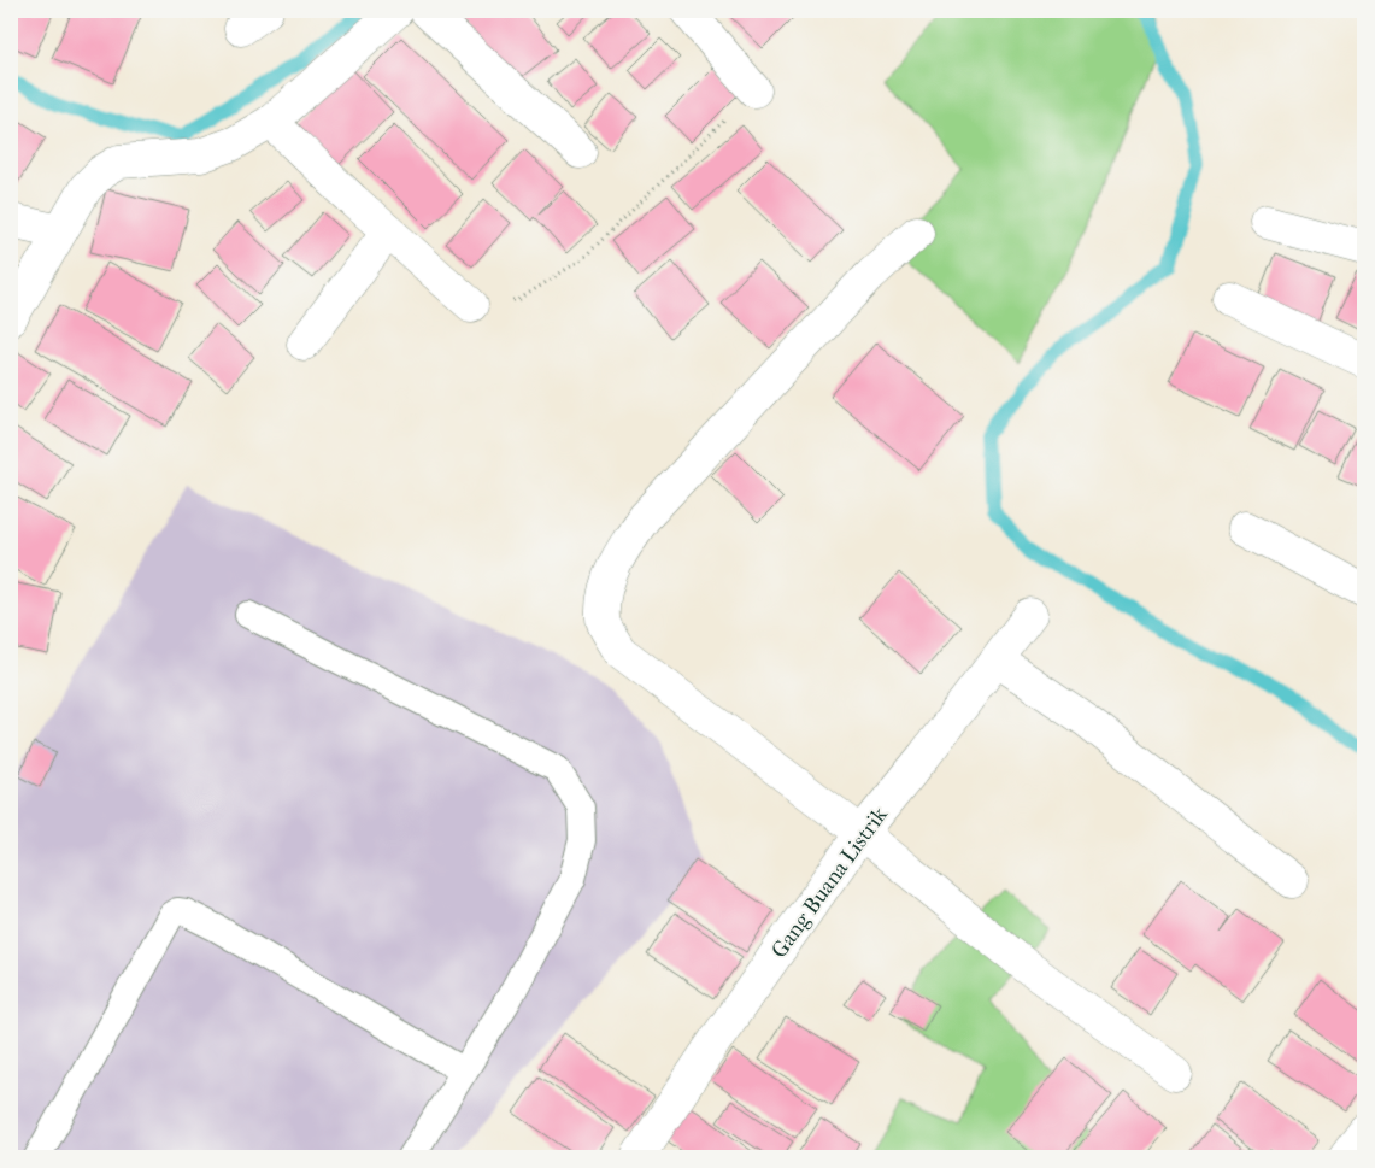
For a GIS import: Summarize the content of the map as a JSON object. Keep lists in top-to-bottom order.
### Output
{
  "streets": {
    "street": ["Gang Buana Listrik"]
  }
}
